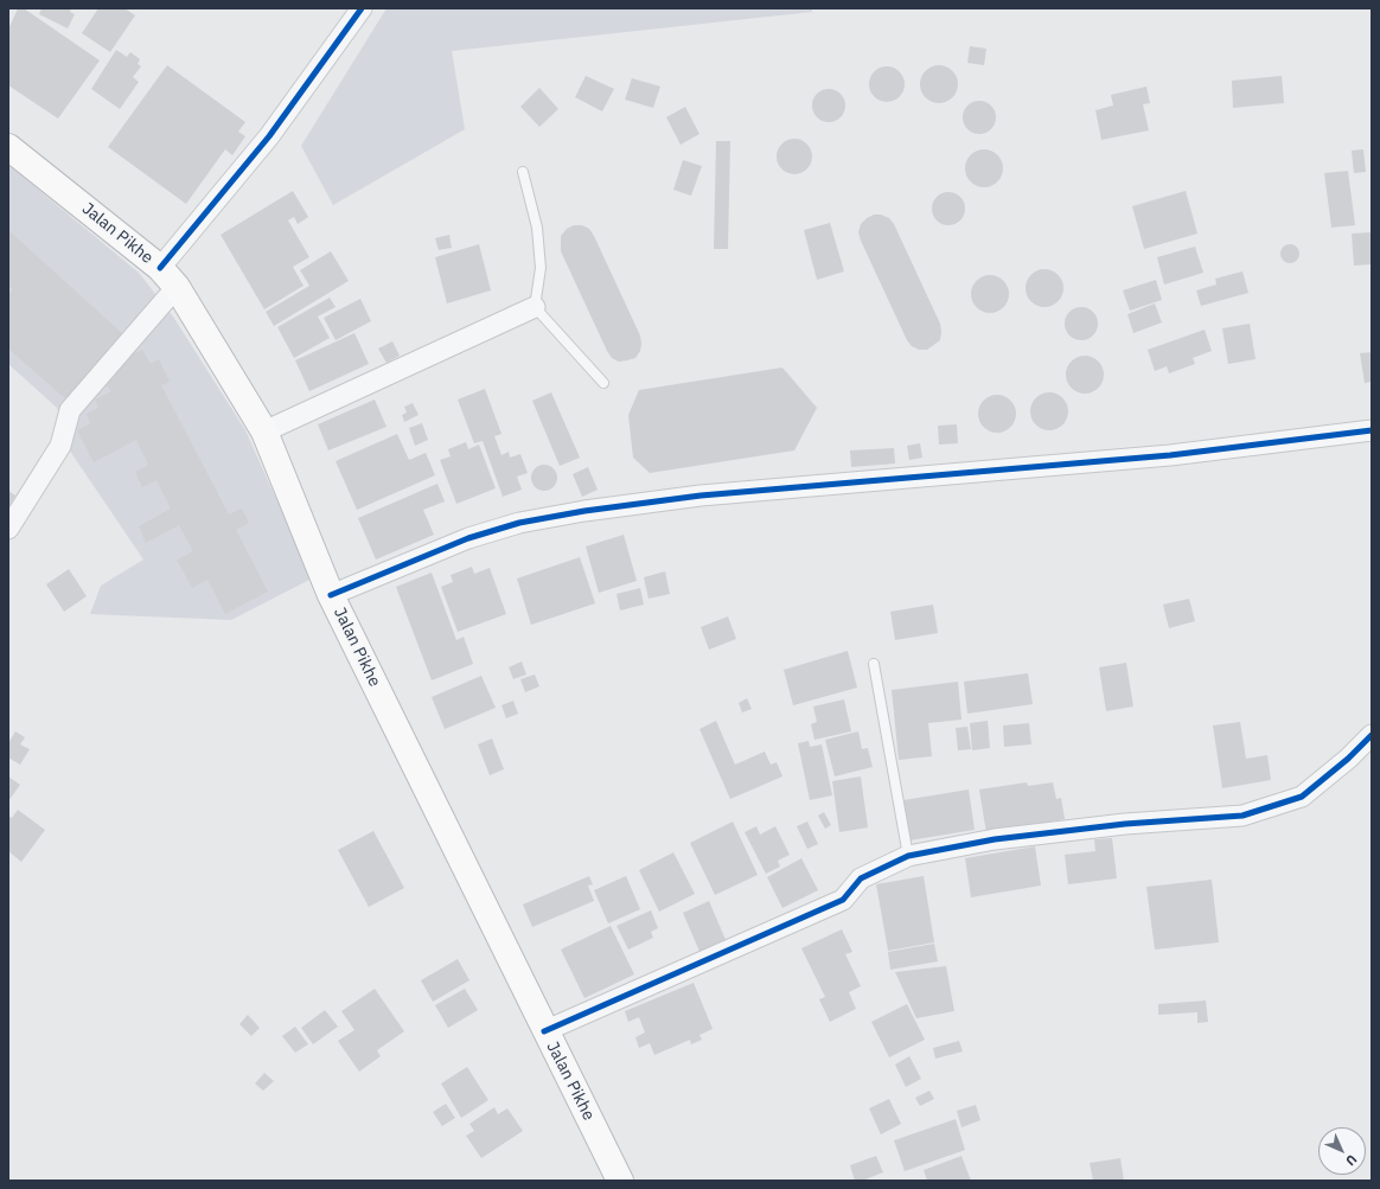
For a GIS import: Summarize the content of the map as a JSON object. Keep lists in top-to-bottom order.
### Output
{
  "streets": {
    "highway": ["Jalan Pikhe"]
  },
  "north": "bottom right"
}
